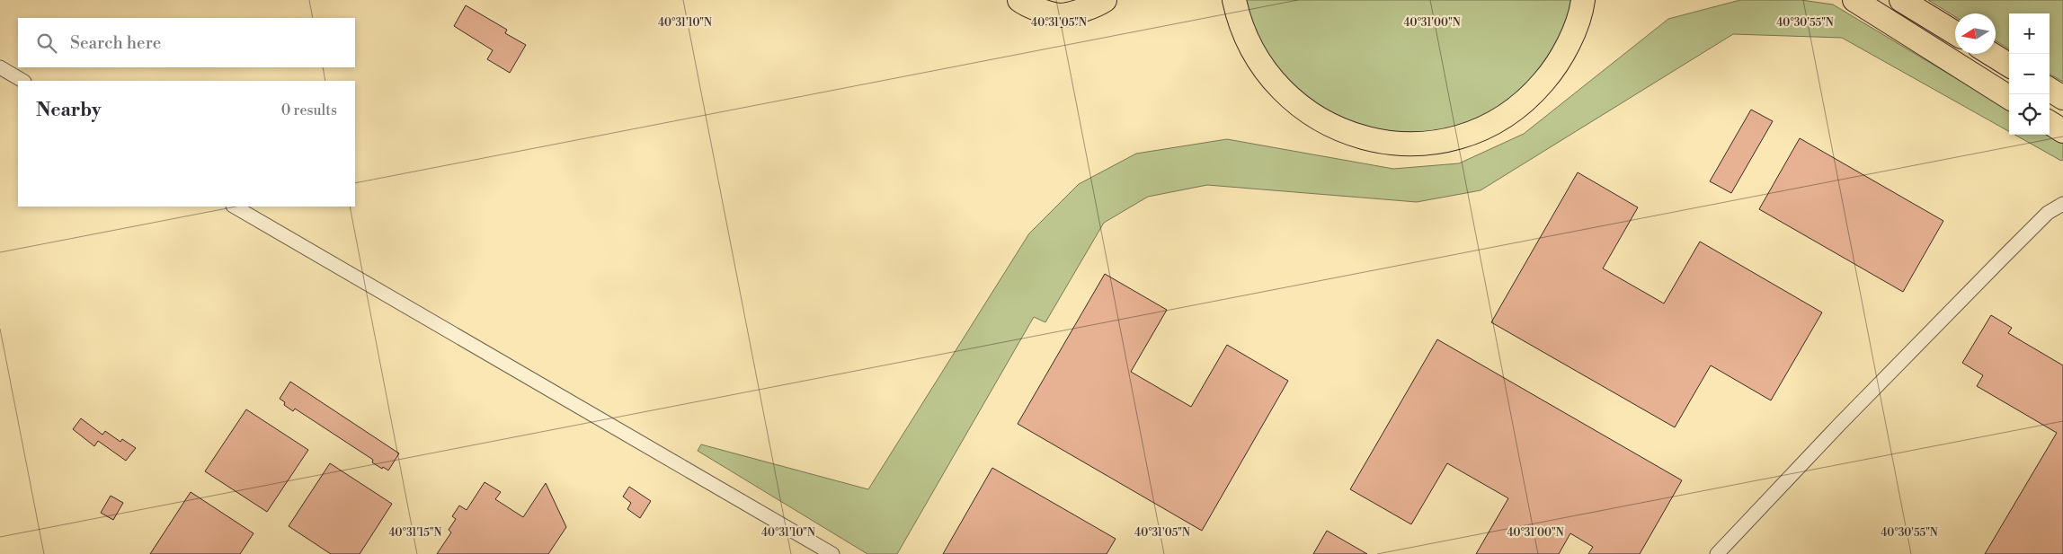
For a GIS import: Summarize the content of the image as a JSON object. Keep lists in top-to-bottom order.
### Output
{
  "north": "left",
  "page": {
    "map_buttons": ["+", "−"],
    "search": "Search here",
    "heading": ["Nearby", "0 results"]
  },
  "coordinates": [
    "40°31'10\"N",
    "40°30'55\"N",
    "40°31'05\"N",
    "40°31'00\"N",
    "40°31'15\"N"
  ]
}
